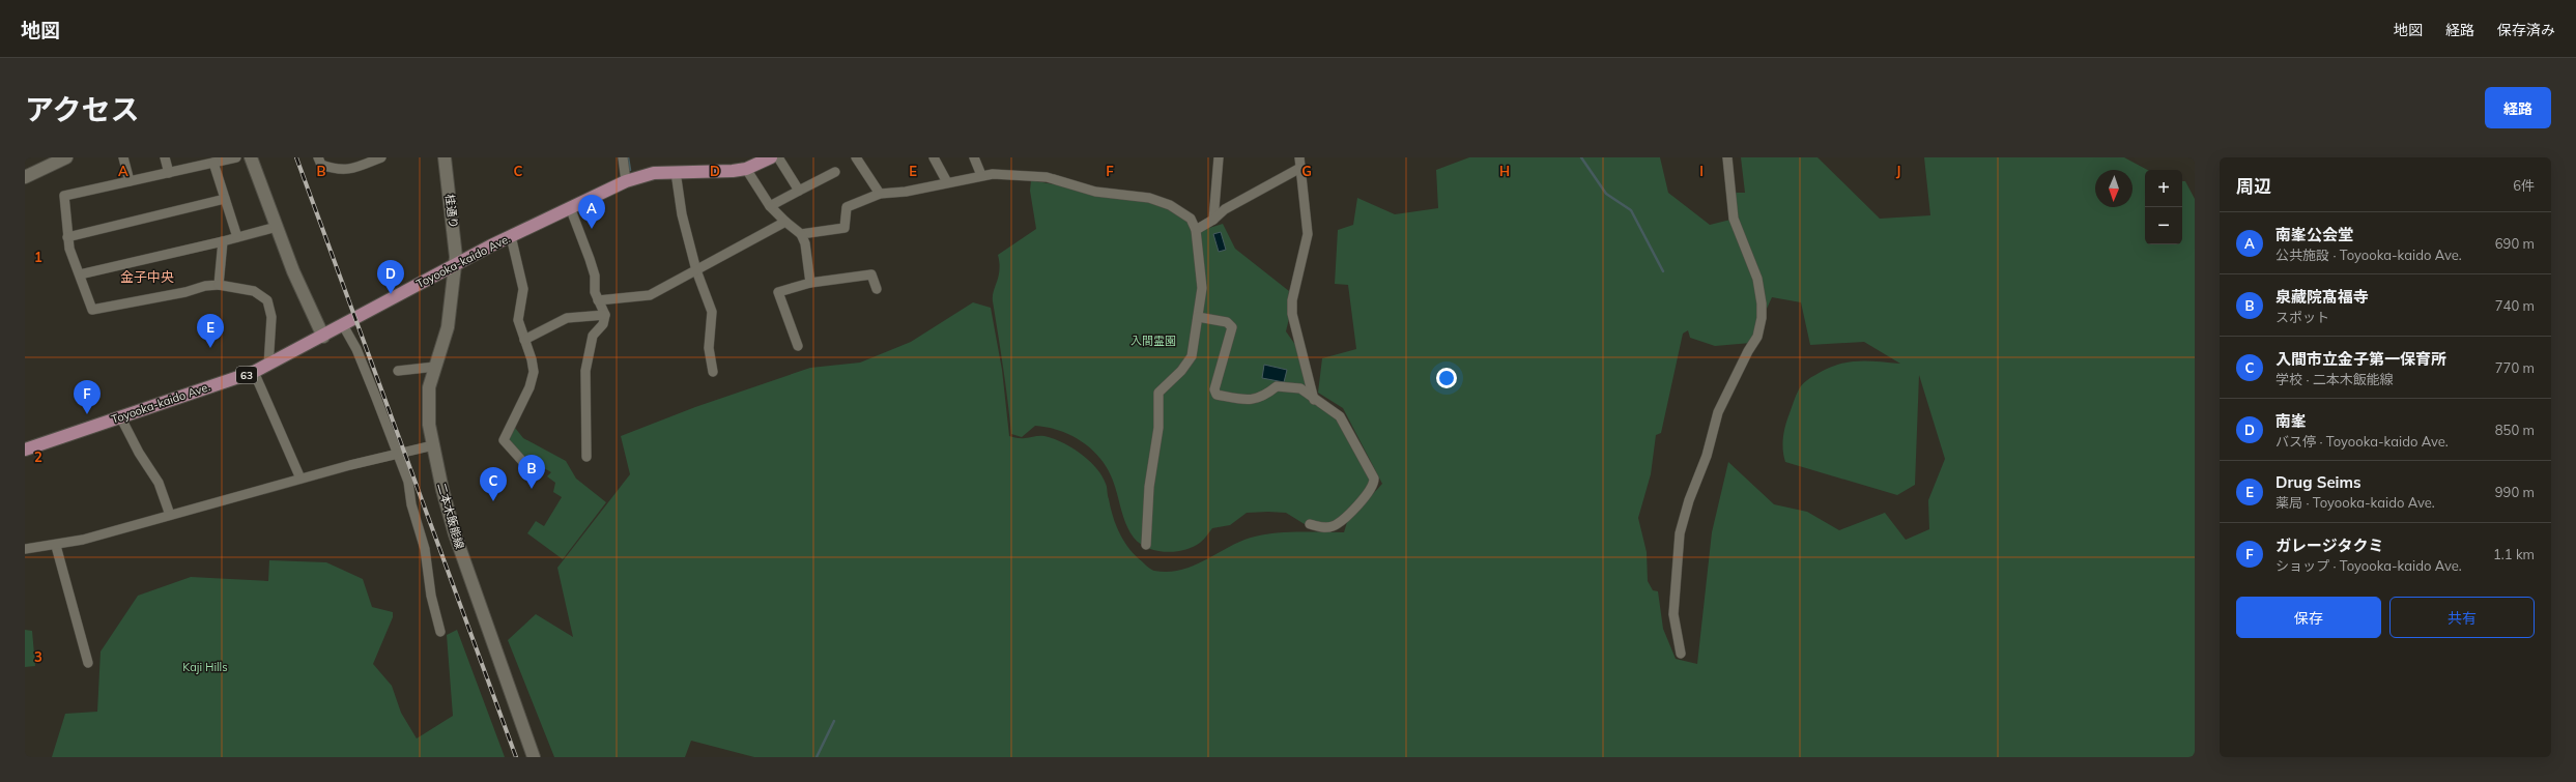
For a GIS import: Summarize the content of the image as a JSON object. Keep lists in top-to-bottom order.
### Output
{
  "streets": {
    "main road": [
      "桂通り",
      "Toyooka-kaido Ave.",
      "63",
      "二本木飯能線"
    ]
  },
  "crossings": [
    ["桂通り", "Toyooka-kaido Ave."],
    ["桂通り", "二本木飯能線"],
    ["Toyooka-kaido Ave.", "二本木飯能線"]
  ],
  "districts": ["金子中央"],
  "parks": ["入間霊園", "Kaji Hills"],
  "north": "bottom",
  "page": {
    "header": "地図",
    "nav": ["地図", "経路", "保存済み"],
    "title": "アクセス",
    "buttons": [
      "経路",
      ["保存", "共有"]
    ],
    "heading": ["周辺", "6件"],
    "map_buttons": ["+", "−"],
    "pins": [
      "A",
      "D",
      "E",
      "F",
      "B",
      "C"
    ],
    "list": [
      {
        "mark": "A",
        "name": "南峯公会堂",
        "note": "公共施設 · Toyooka-kaido Ave.",
        "value": "690 m"
      },
      {
        "mark": "B",
        "name": "泉藏院髙福寺",
        "note": "スポット",
        "value": "740 m"
      },
      {
        "mark": "C",
        "name": "入間市立金子第一保育所",
        "note": "学校 · 二本木飯能線",
        "value": "770 m"
      },
      {
        "mark": "D",
        "name": "南峯",
        "note": "バス停 · Toyooka-kaido Ave.",
        "value": "850 m"
      },
      {
        "mark": "E",
        "name": "Drug Seims",
        "note": "薬局 · Toyooka-kaido Ave.",
        "value": "990 m"
      },
      {
        "mark": "F",
        "name": "ガレージタクミ",
        "note": "ショップ · Toyooka-kaido Ave.",
        "value": "1.1 km"
      }
    ]
  },
  "grid": {
    "columns": [
      "A",
      "B",
      "C",
      "D",
      "E",
      "F",
      "G",
      "H",
      "I",
      "J"
    ],
    "rows": ["1", "2", "3"]
  }
}
